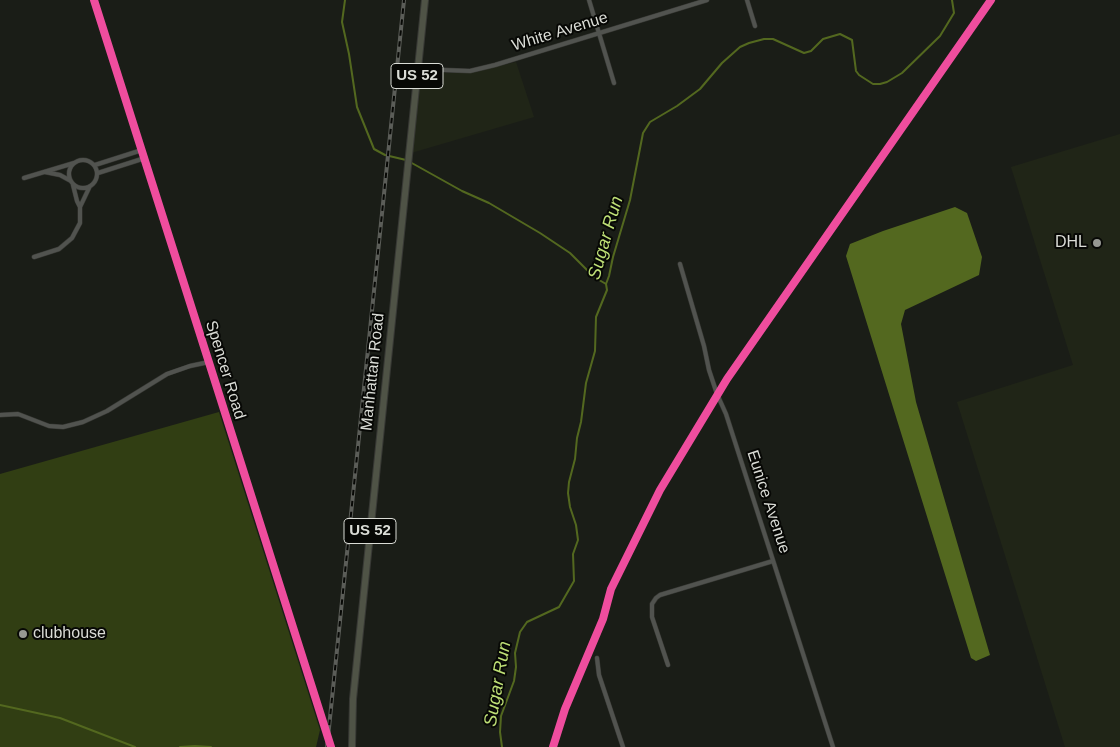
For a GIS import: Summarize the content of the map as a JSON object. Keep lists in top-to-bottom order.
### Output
{
  "streets": {
    "main road": ["US 52", "Manhattan Road"],
    "street": ["White Avenue", "Spencer Road", "Eunice Avenue"]
  },
  "crossings": [
    ["White Avenue", "Manhattan Road"]
  ],
  "water": ["Sugar Run"],
  "places": ["DHL", "clubhouse"]
}
